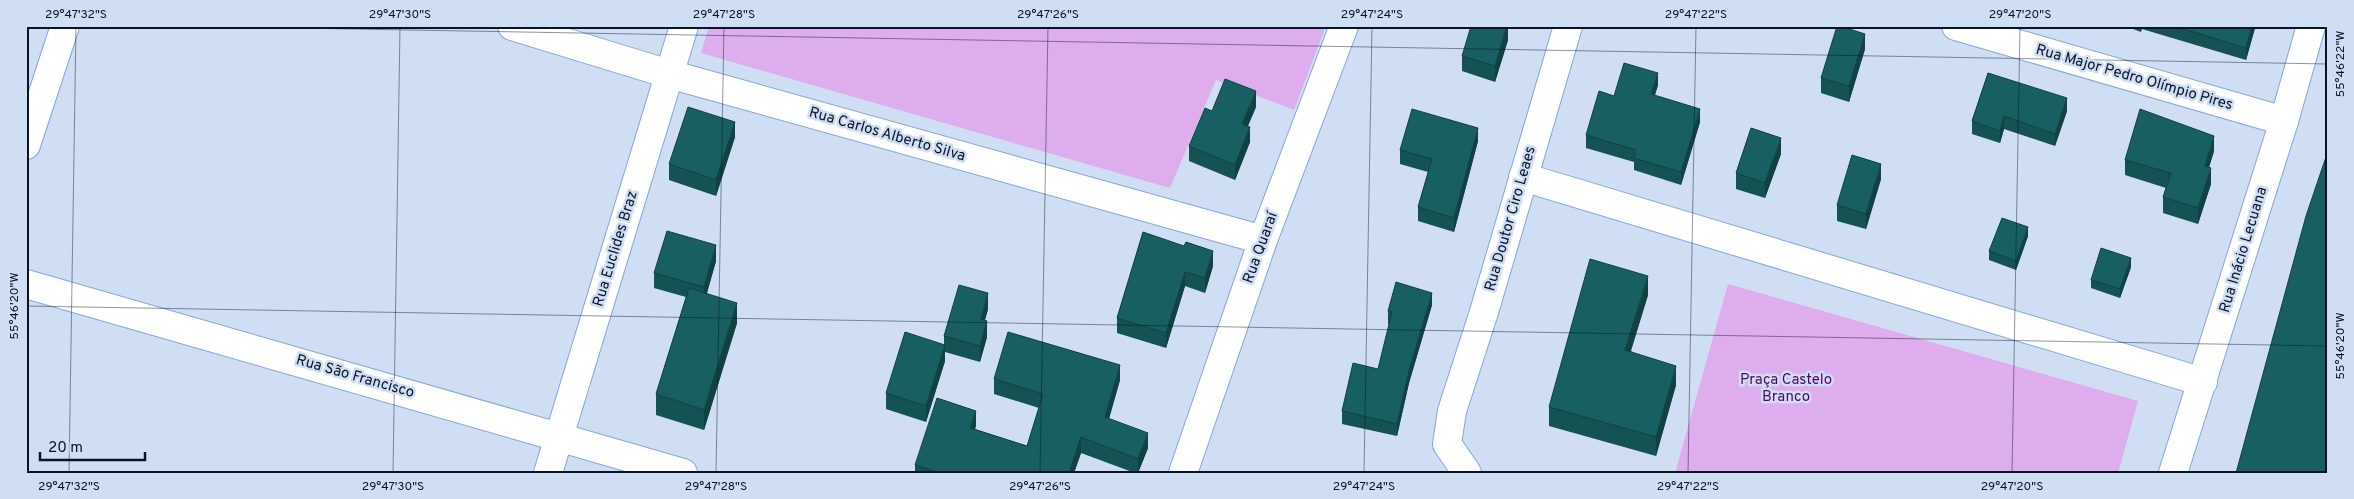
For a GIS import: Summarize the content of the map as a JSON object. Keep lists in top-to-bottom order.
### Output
{
  "streets": {
    "street": [
      "Rua Major Pedro Olímpio Pires",
      "Rua Carlos Alberto Silva",
      "Rua Doutor Ciro Leaes",
      "Rua Quaraí",
      "Rua Euclides Braz",
      "Rua Inácio Lecuana",
      "Rua São Francisco"
    ]
  },
  "crossings": [
    ["Rua Major Pedro Olímpio Pires", "Rua Inácio Lecuana"],
    ["Rua Carlos Alberto Silva", "Rua Quaraí"],
    ["Rua Carlos Alberto Silva", "Rua Euclides Braz"],
    ["Rua Euclides Braz", "Rua São Francisco"]
  ],
  "parks": ["Praça Castelo Branco"],
  "scale_bar": "20 m",
  "coordinates": [
    "29°47'32\"S",
    "29°47'30\"S",
    "29°47'28\"S",
    "29°47'26\"S",
    "29°47'24\"S",
    "29°47'22\"S",
    "29°47'20\"S",
    "55°46'22\"W",
    "55°46'20\"W"
  ]
}
